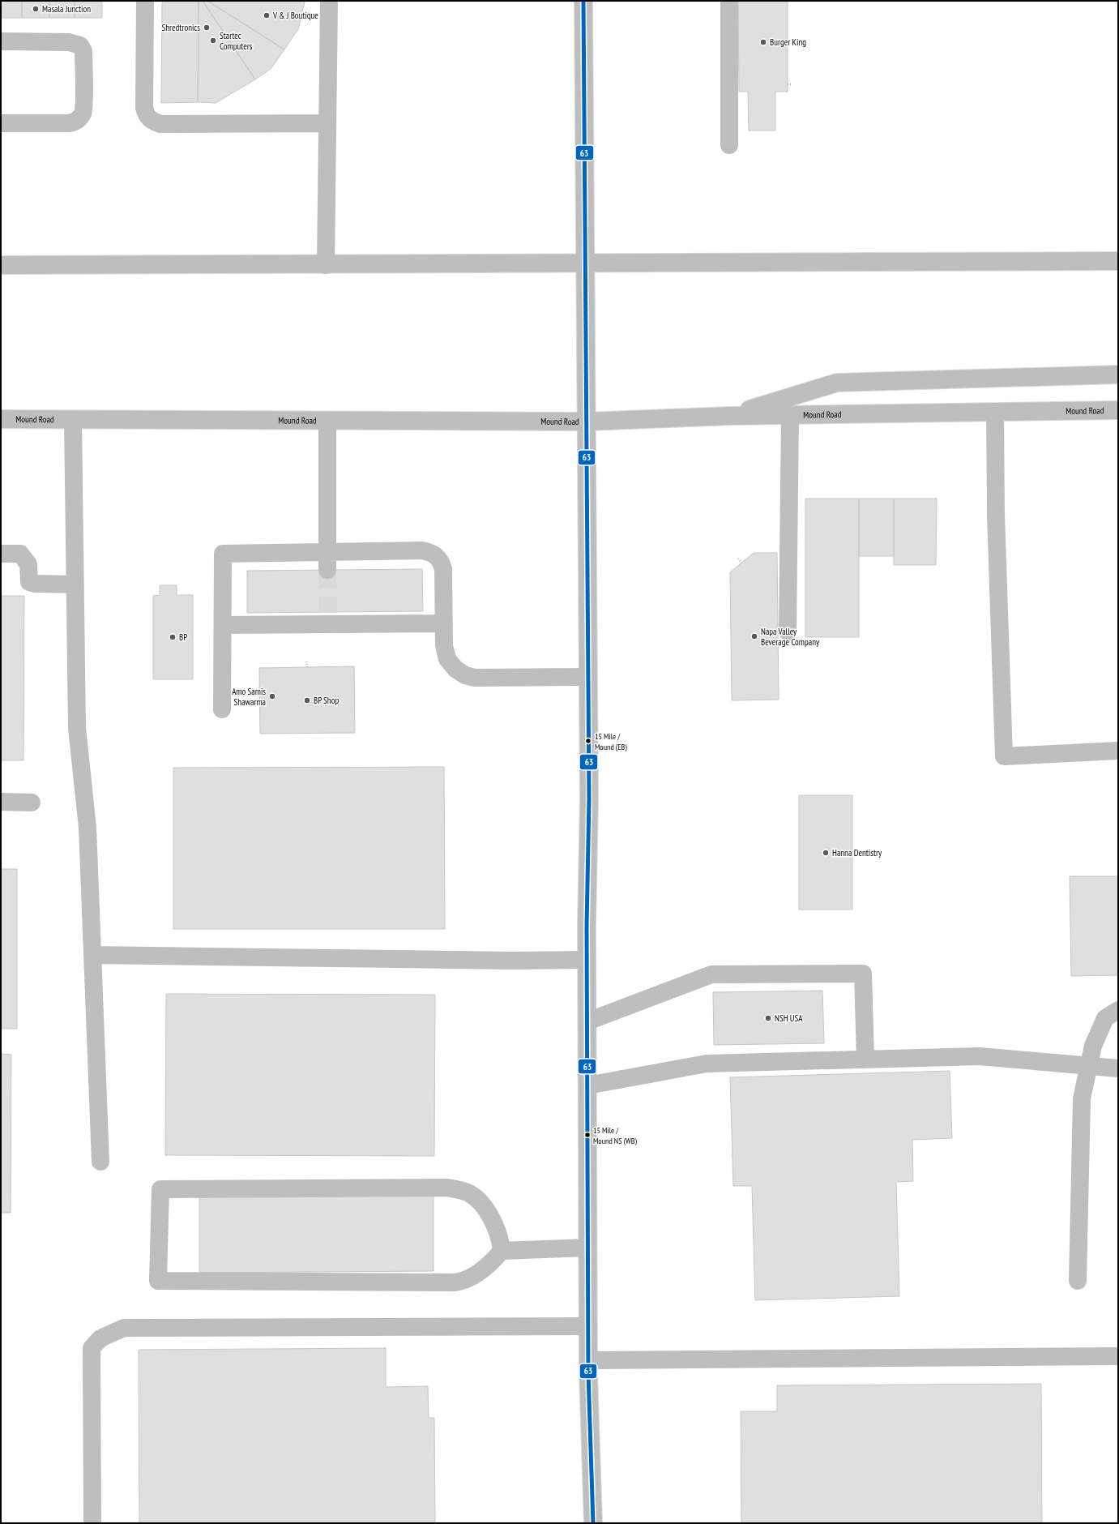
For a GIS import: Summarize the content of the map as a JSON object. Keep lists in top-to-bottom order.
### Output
{
  "streets": {
    "main road": ["Mound Road"]
  },
  "places": [
    "Masala Junction",
    "V & J Boutique",
    "Shredtronics",
    "Startec Computers",
    "Burger King",
    "Napa Valley Beverage Company",
    "BP",
    "Amo Samis Shawarma",
    "BP Shop",
    "15 Mile / Mound (EB)",
    "Hanna Dentistry",
    "NSH USA",
    "15 Mile / Mound NS (WB)"
  ],
  "lines": ["transit line 63"]
}
